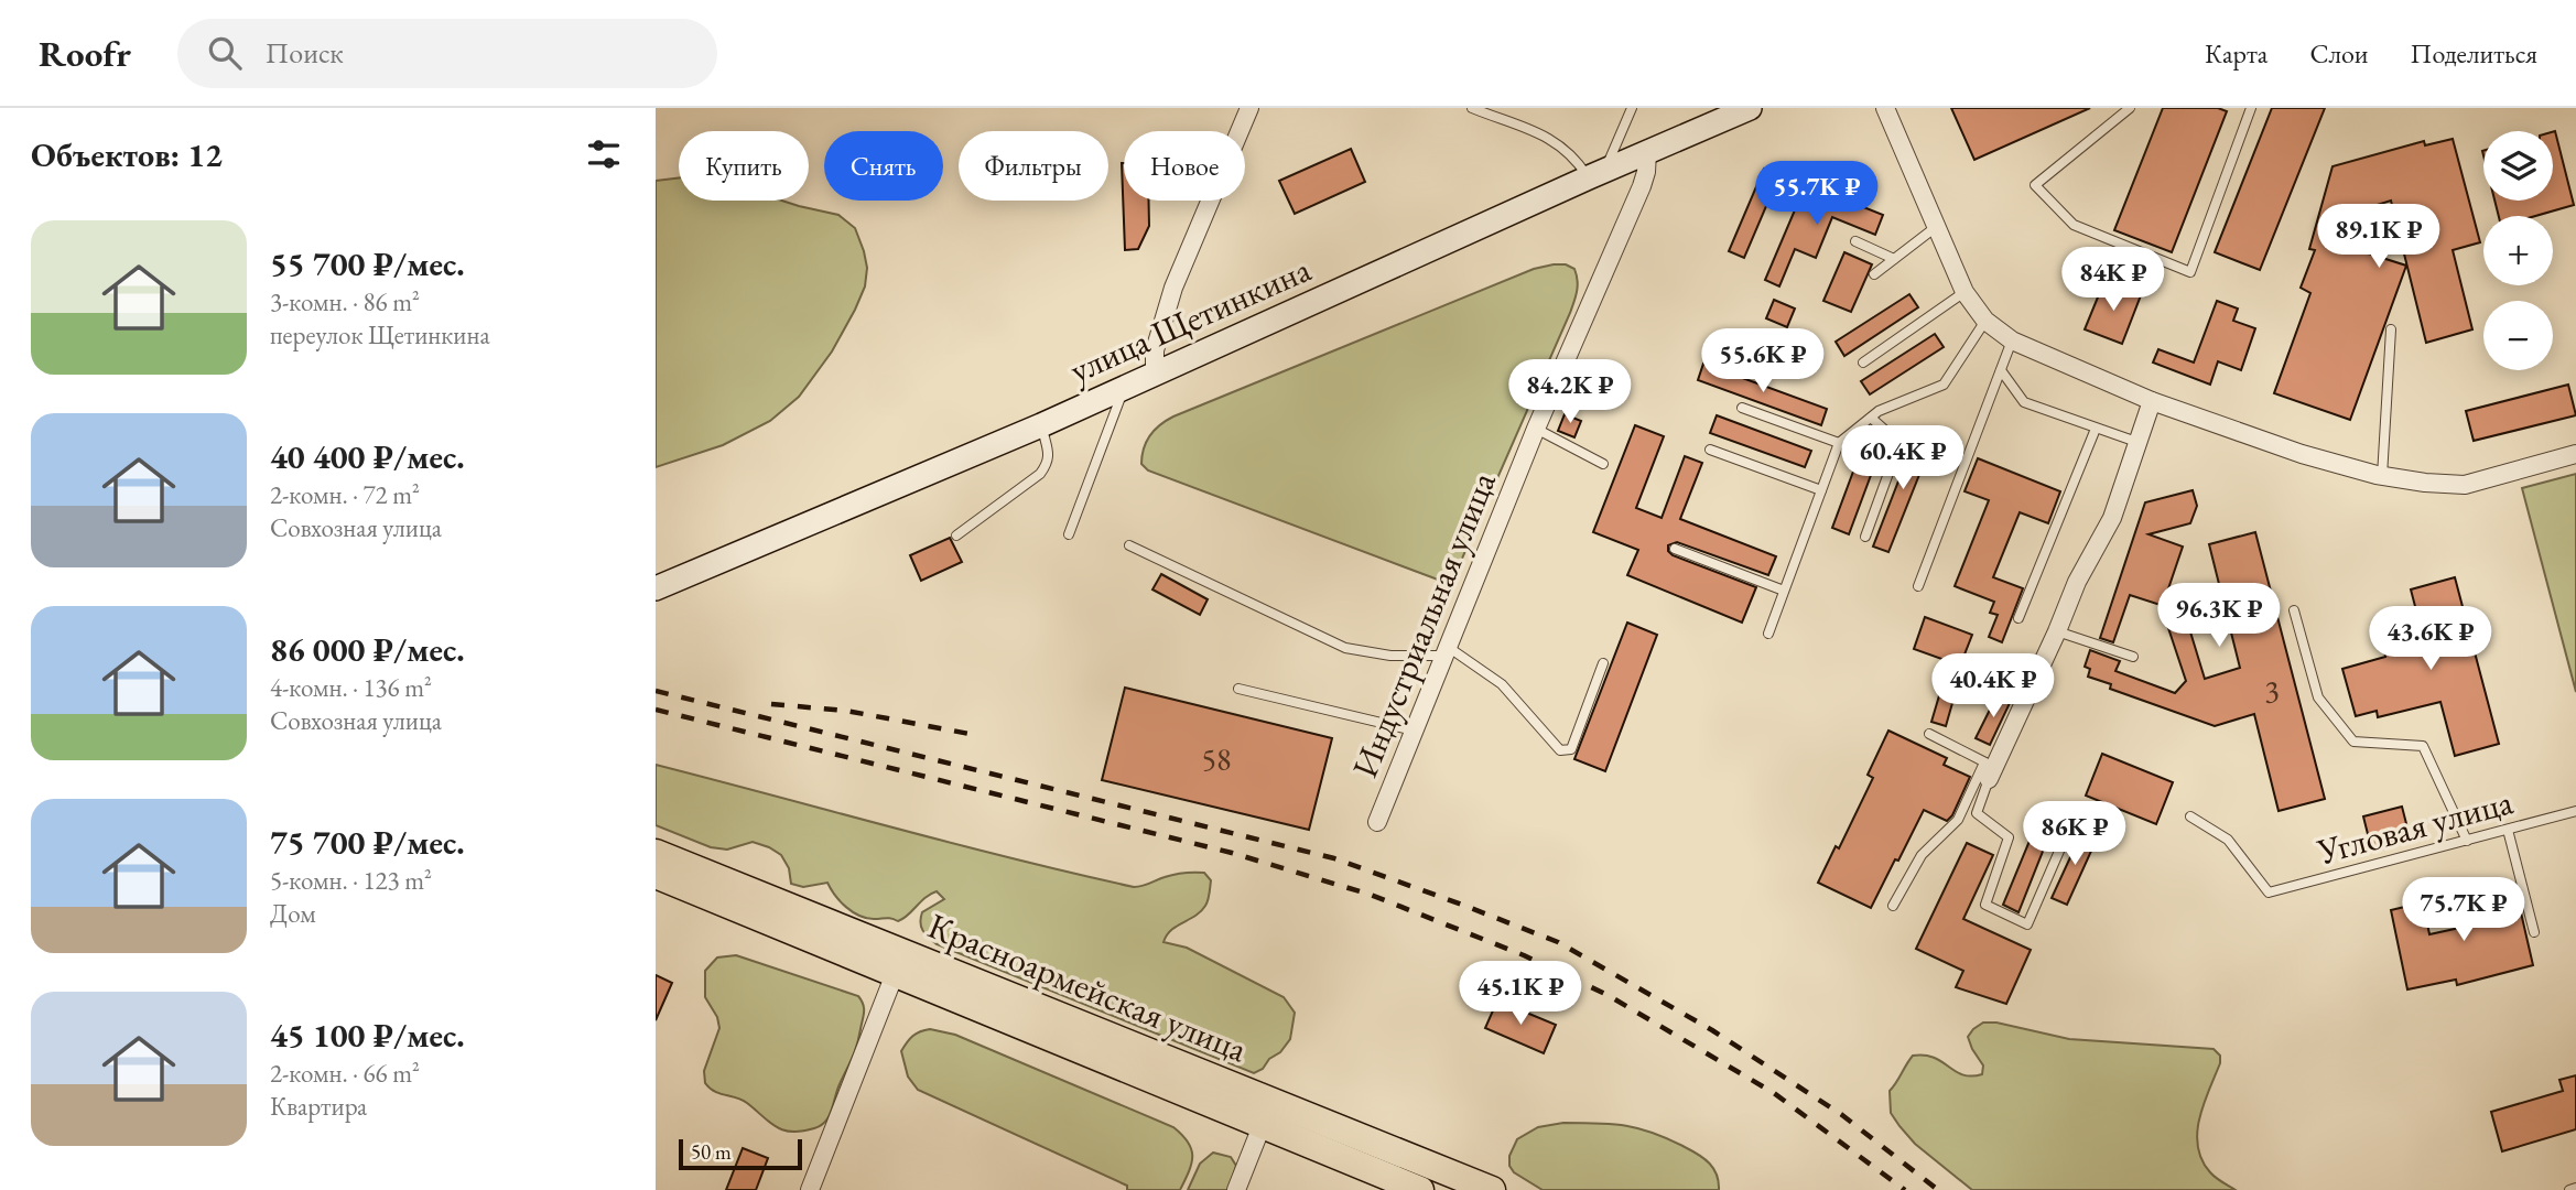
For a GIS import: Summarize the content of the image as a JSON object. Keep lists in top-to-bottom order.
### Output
{
  "streets": {
    "main road": ["Красноармейская улица"],
    "street": ["улица Щетинкина", "Индустриальная улица"],
    "lane": ["Угловая улица"]
  },
  "crossings": [
    ["улица Щетинкина", "Индустриальная улица"]
  ],
  "house_numbers": ["3", "58"],
  "scale_bar": "50 m",
  "page": {
    "header": "Roofr",
    "search": "Поиск",
    "nav": ["Карта", "Слои", "Поделиться"],
    "heading": "Объектов: 12",
    "map_buttons": ["+", "−"],
    "chip": [
      "Купить",
      "Снять",
      "Фильтры",
      "Новое"
    ],
    "price": [
      "55.7K ₽",
      "89.1K ₽",
      "84K ₽",
      "55.6K ₽",
      "84.2K ₽",
      "60.4K ₽",
      "96.3K ₽",
      "43.6K ₽",
      "40.4K ₽",
      "86K ₽",
      "75.7K ₽",
      "45.1K ₽"
    ],
    "list": [
      {
        "name": "55 700 ₽/мес.",
        "note": "3-комн. · 86 m² · переулок Щетинкина"
      },
      {
        "name": "40 400 ₽/мес.",
        "note": "2-комн. · 72 m² · Совхозная улица"
      },
      {
        "name": "86 000 ₽/мес.",
        "note": "4-комн. · 136 m² · Совхозная улица"
      },
      {
        "name": "75 700 ₽/мес.",
        "note": "5-комн. · 123 m² · Дом"
      },
      {
        "name": "45 100 ₽/мес.",
        "note": "2-комн. · 66 m² · Квартира"
      }
    ],
    "scale": "50 m"
  }
}
